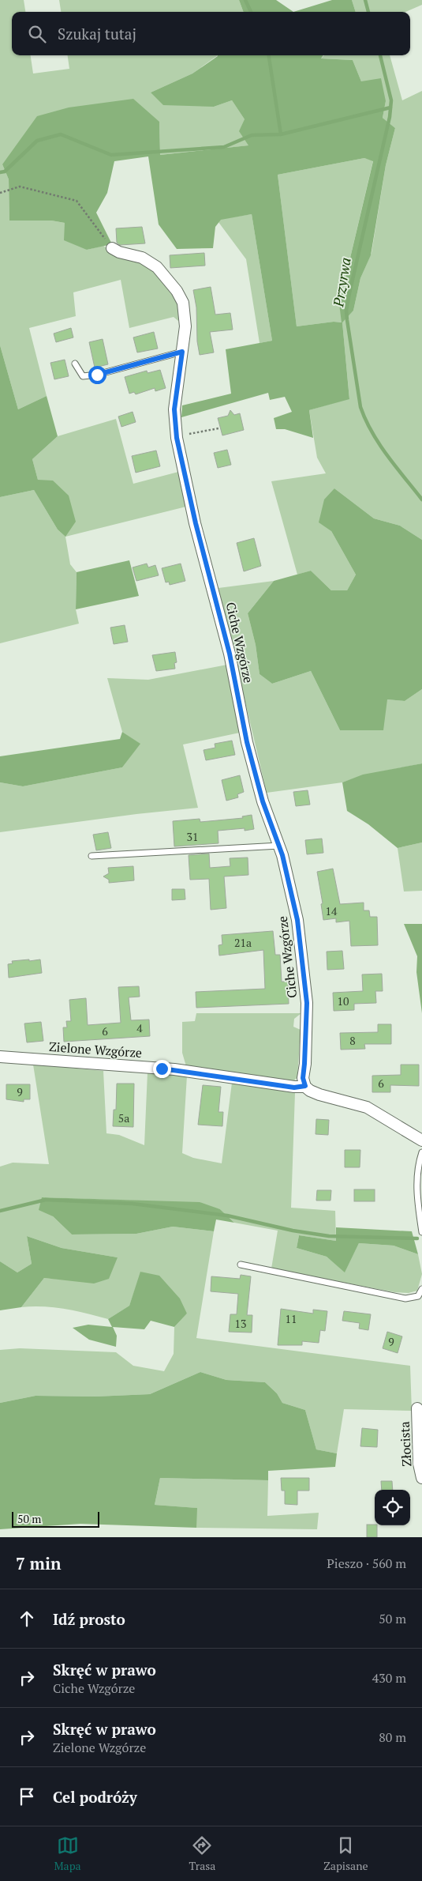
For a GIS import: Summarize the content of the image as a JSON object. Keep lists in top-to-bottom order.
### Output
{
  "streets": {
    "street": ["Ciche Wzgórze", "Zielone Wzgórze", "Złocista"]
  },
  "crossings": [
    ["Ciche Wzgórze", "Zielone Wzgórze"]
  ],
  "water": ["Przyrwa"],
  "house_numbers": [
    "31",
    "14",
    "21a",
    "10",
    "4",
    "6",
    "8",
    "6",
    "9",
    "5a",
    "11",
    "13",
    "9"
  ],
  "scale_bar": "50 m",
  "page": {
    "search": "Szukaj tutaj",
    "scale": "50 m",
    "heading": ["7 min", "Pieszo · 560 m"],
    "list": [
      ["Idź prosto", "50 m"],
      ["Skręć w prawo", "Ciche Wzgórze", "430 m"],
      ["Skręć w prawo", "Zielone Wzgórze", "80 m"],
      "Cel podróży"
    ],
    "nav": ["Mapa", "Trasa", "Zapisane"]
  }
}
